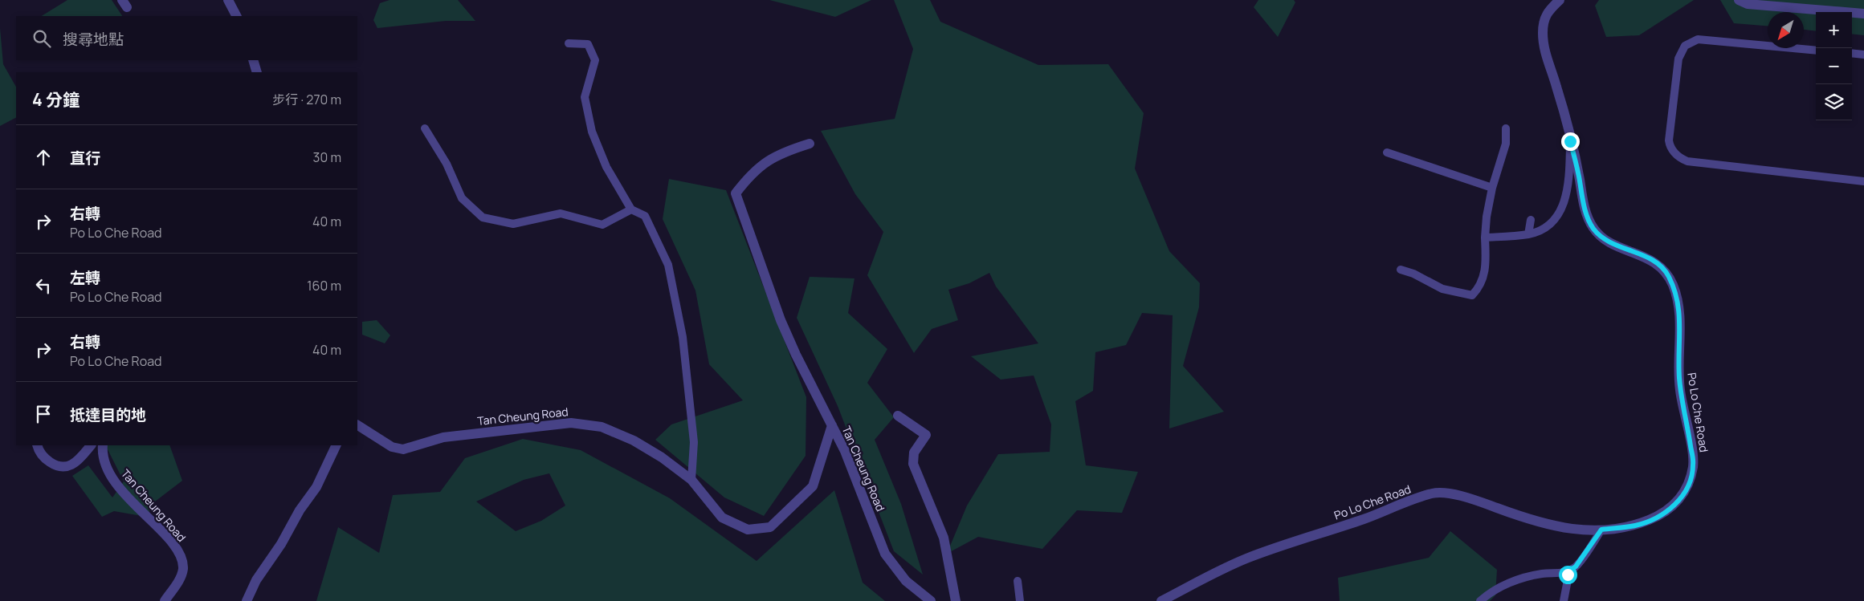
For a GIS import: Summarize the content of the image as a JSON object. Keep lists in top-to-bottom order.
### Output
{
  "streets": {
    "street": ["Po Lo Che Road", "Tan Cheung Road"]
  },
  "north": "bottom left",
  "page": {
    "map_buttons": ["+", "−"],
    "search": "搜尋地點",
    "heading": ["4 分鐘", "步行 · 270 m"],
    "list": [
      ["直行", "30 m"],
      ["右轉", "Po Lo Che Road", "40 m"],
      ["左轉", "Po Lo Che Road", "160 m"],
      ["右轉", "Po Lo Che Road", "40 m"],
      "抵達目的地"
    ]
  }
}
